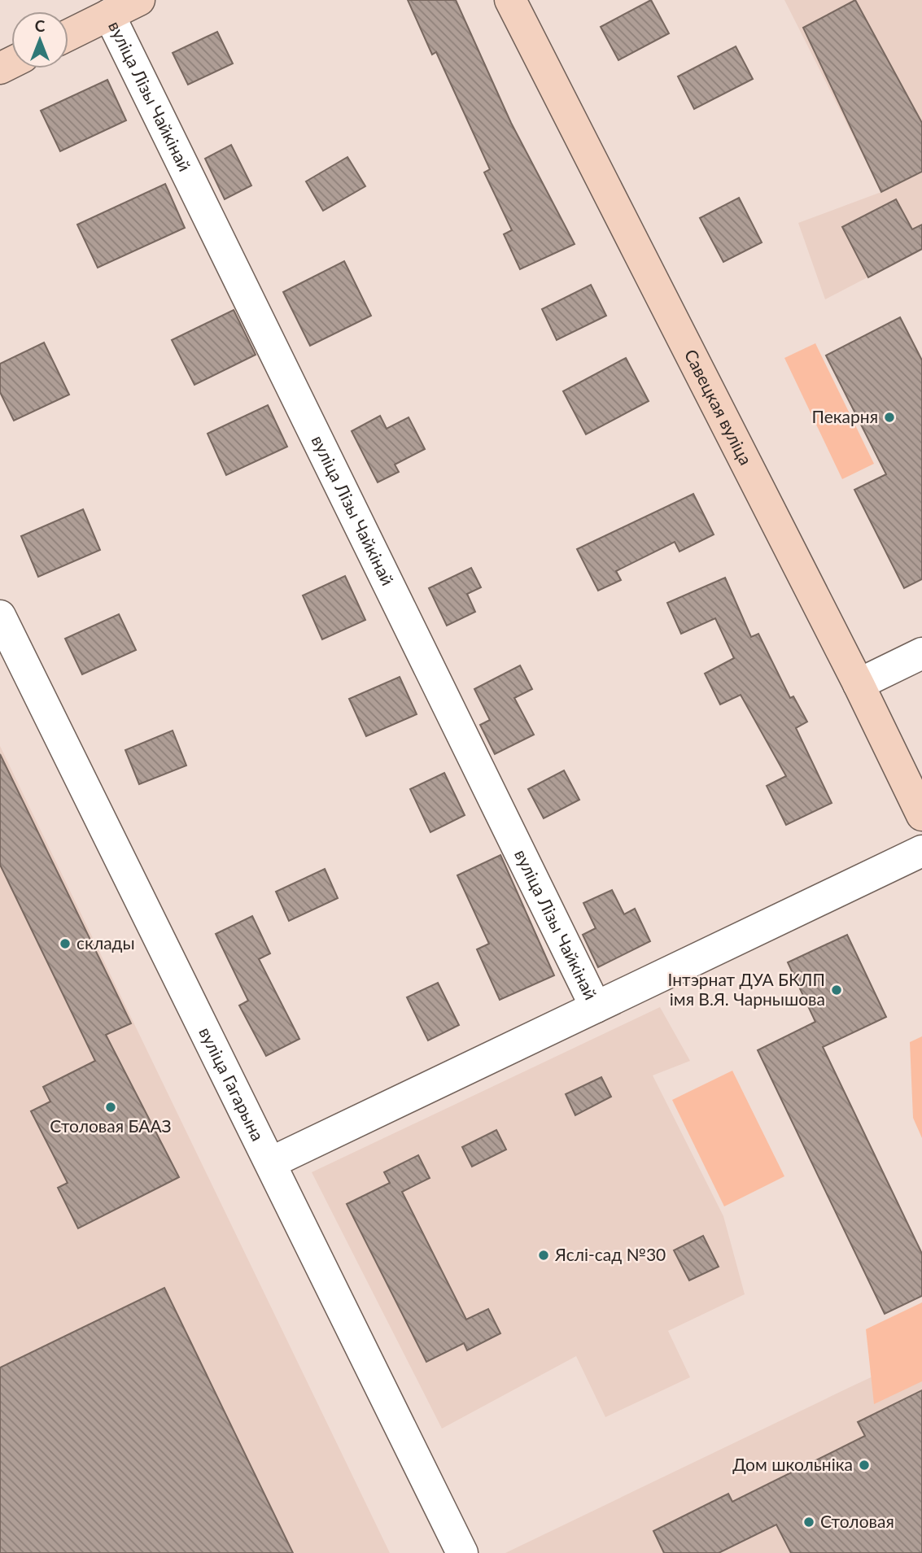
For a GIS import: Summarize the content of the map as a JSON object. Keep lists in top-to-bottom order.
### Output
{
  "streets": {
    "main road": ["Савецкая вуліца"],
    "street": ["вуліца Лізы Чайкінай", "вуліца Гагарына"]
  },
  "places": [
    "Пекарня",
    "склады",
    "Інтэрнат ДУА БКЛП імя В.Я. Чарнышова",
    "Столовая БААЗ",
    "Яслі-сад №30",
    "Дом школьніка",
    "Столовая"
  ],
  "north": "top"
}
